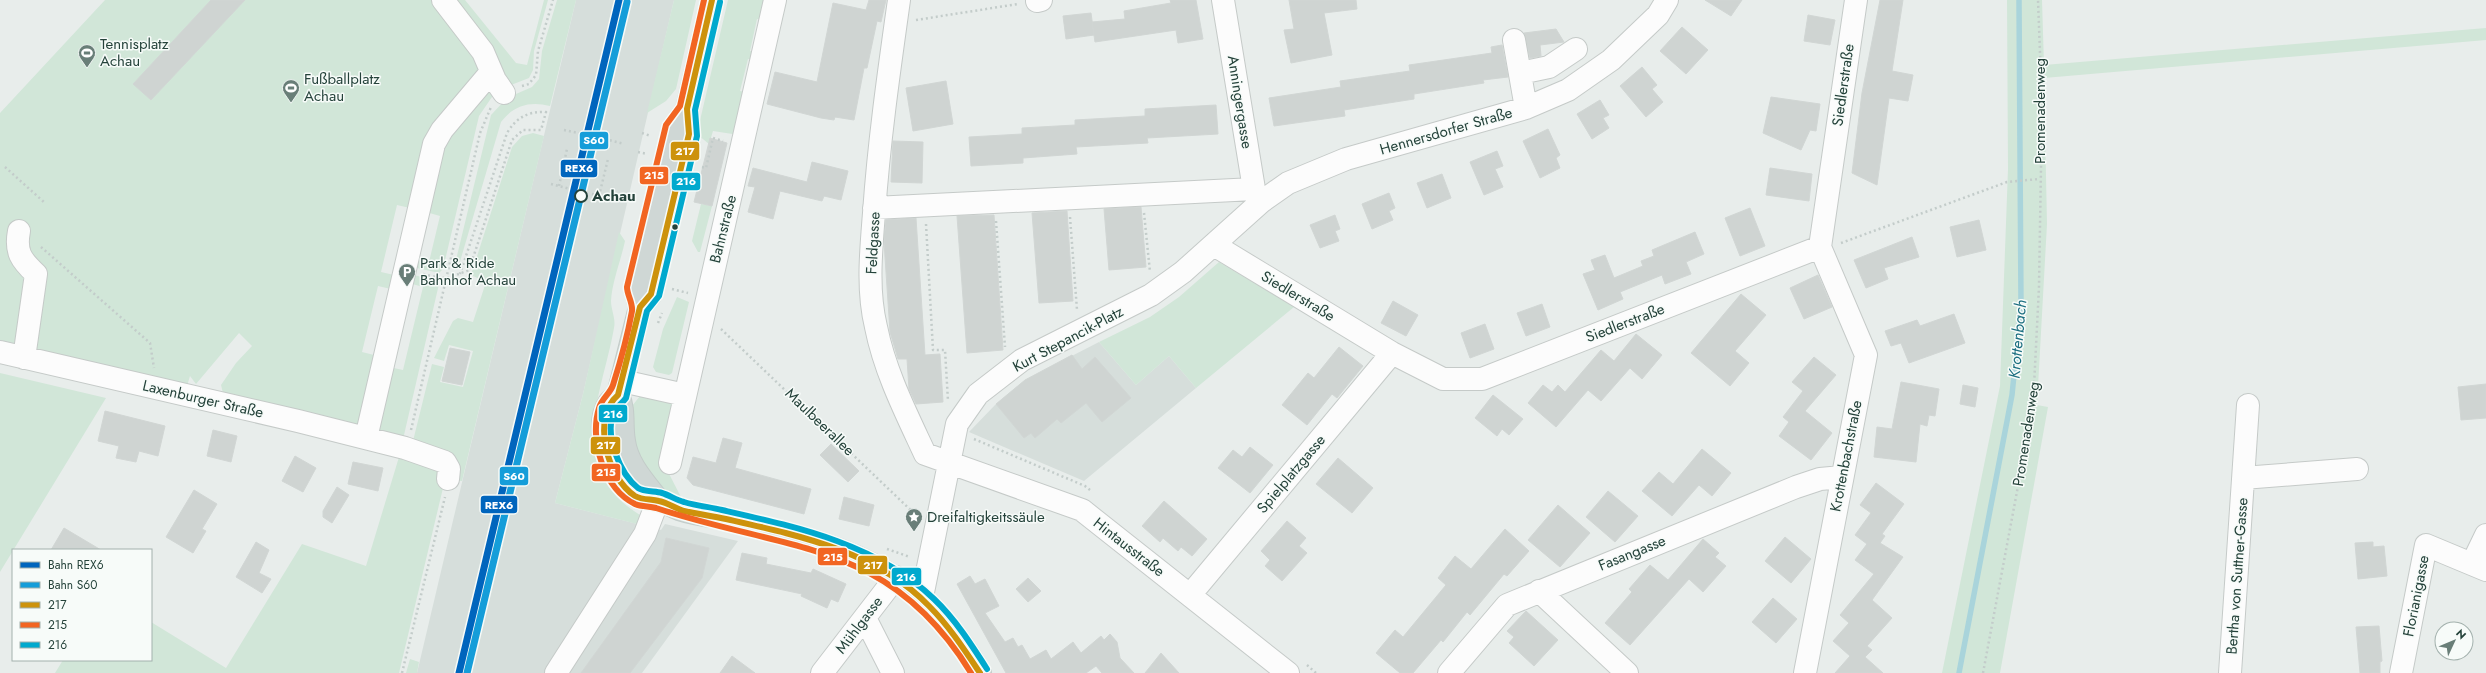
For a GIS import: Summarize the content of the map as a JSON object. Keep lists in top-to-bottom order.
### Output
{
  "streets": {
    "street": [
      "Siedlerstraße",
      "Anningergasse",
      "Hennersdorfer Straße",
      "Bahnstraße",
      "Feldgasse",
      "Kurt Stepancik-Platz",
      "Laxenburger Straße",
      "Krottenbachstraße",
      "Spielplatzgasse",
      "Hintausstraße",
      "Fasangasse",
      "Bertha von Suttner-Gasse",
      "Florianigasse",
      "Mühlgasse"
    ],
    "path": ["Promenadenweg", "Maulbeerallee"]
  },
  "crossings": [
    ["Siedlerstraße", "Hennersdorfer Straße"],
    ["Siedlerstraße", "Kurt Stepancik-Platz"],
    ["Siedlerstraße", "Krottenbachstraße"],
    ["Siedlerstraße", "Spielplatzgasse"],
    ["Anningergasse", "Hennersdorfer Straße"],
    ["Hennersdorfer Straße", "Kurt Stepancik-Platz"],
    ["Bahnstraße", "Maulbeerallee"],
    ["Feldgasse", "Kurt Stepancik-Platz"],
    ["Feldgasse", "Hintausstraße"],
    ["Kurt Stepancik-Platz", "Maulbeerallee"],
    ["Kurt Stepancik-Platz", "Hintausstraße"],
    ["Krottenbachstraße", "Fasangasse"],
    ["Spielplatzgasse", "Hintausstraße"]
  ],
  "water": ["Krottenbach"],
  "places": {
    "sports": ["Tennisplatz Achau", "Fußballplatz Achau"],
    "other": ["Achau"],
    "parking": ["Park & Ride Bahnhof Achau"],
    "place": ["Dreifaltigkeitssäule"]
  },
  "lines": [
    "rail line REX6",
    "transit line 217",
    "transit line 215",
    "rail line S60",
    "transit line 216"
  ],
  "legend": [
    "Bahn REX6",
    "Bahn S60",
    "217",
    "215",
    "216"
  ],
  "north": "top right"
}
